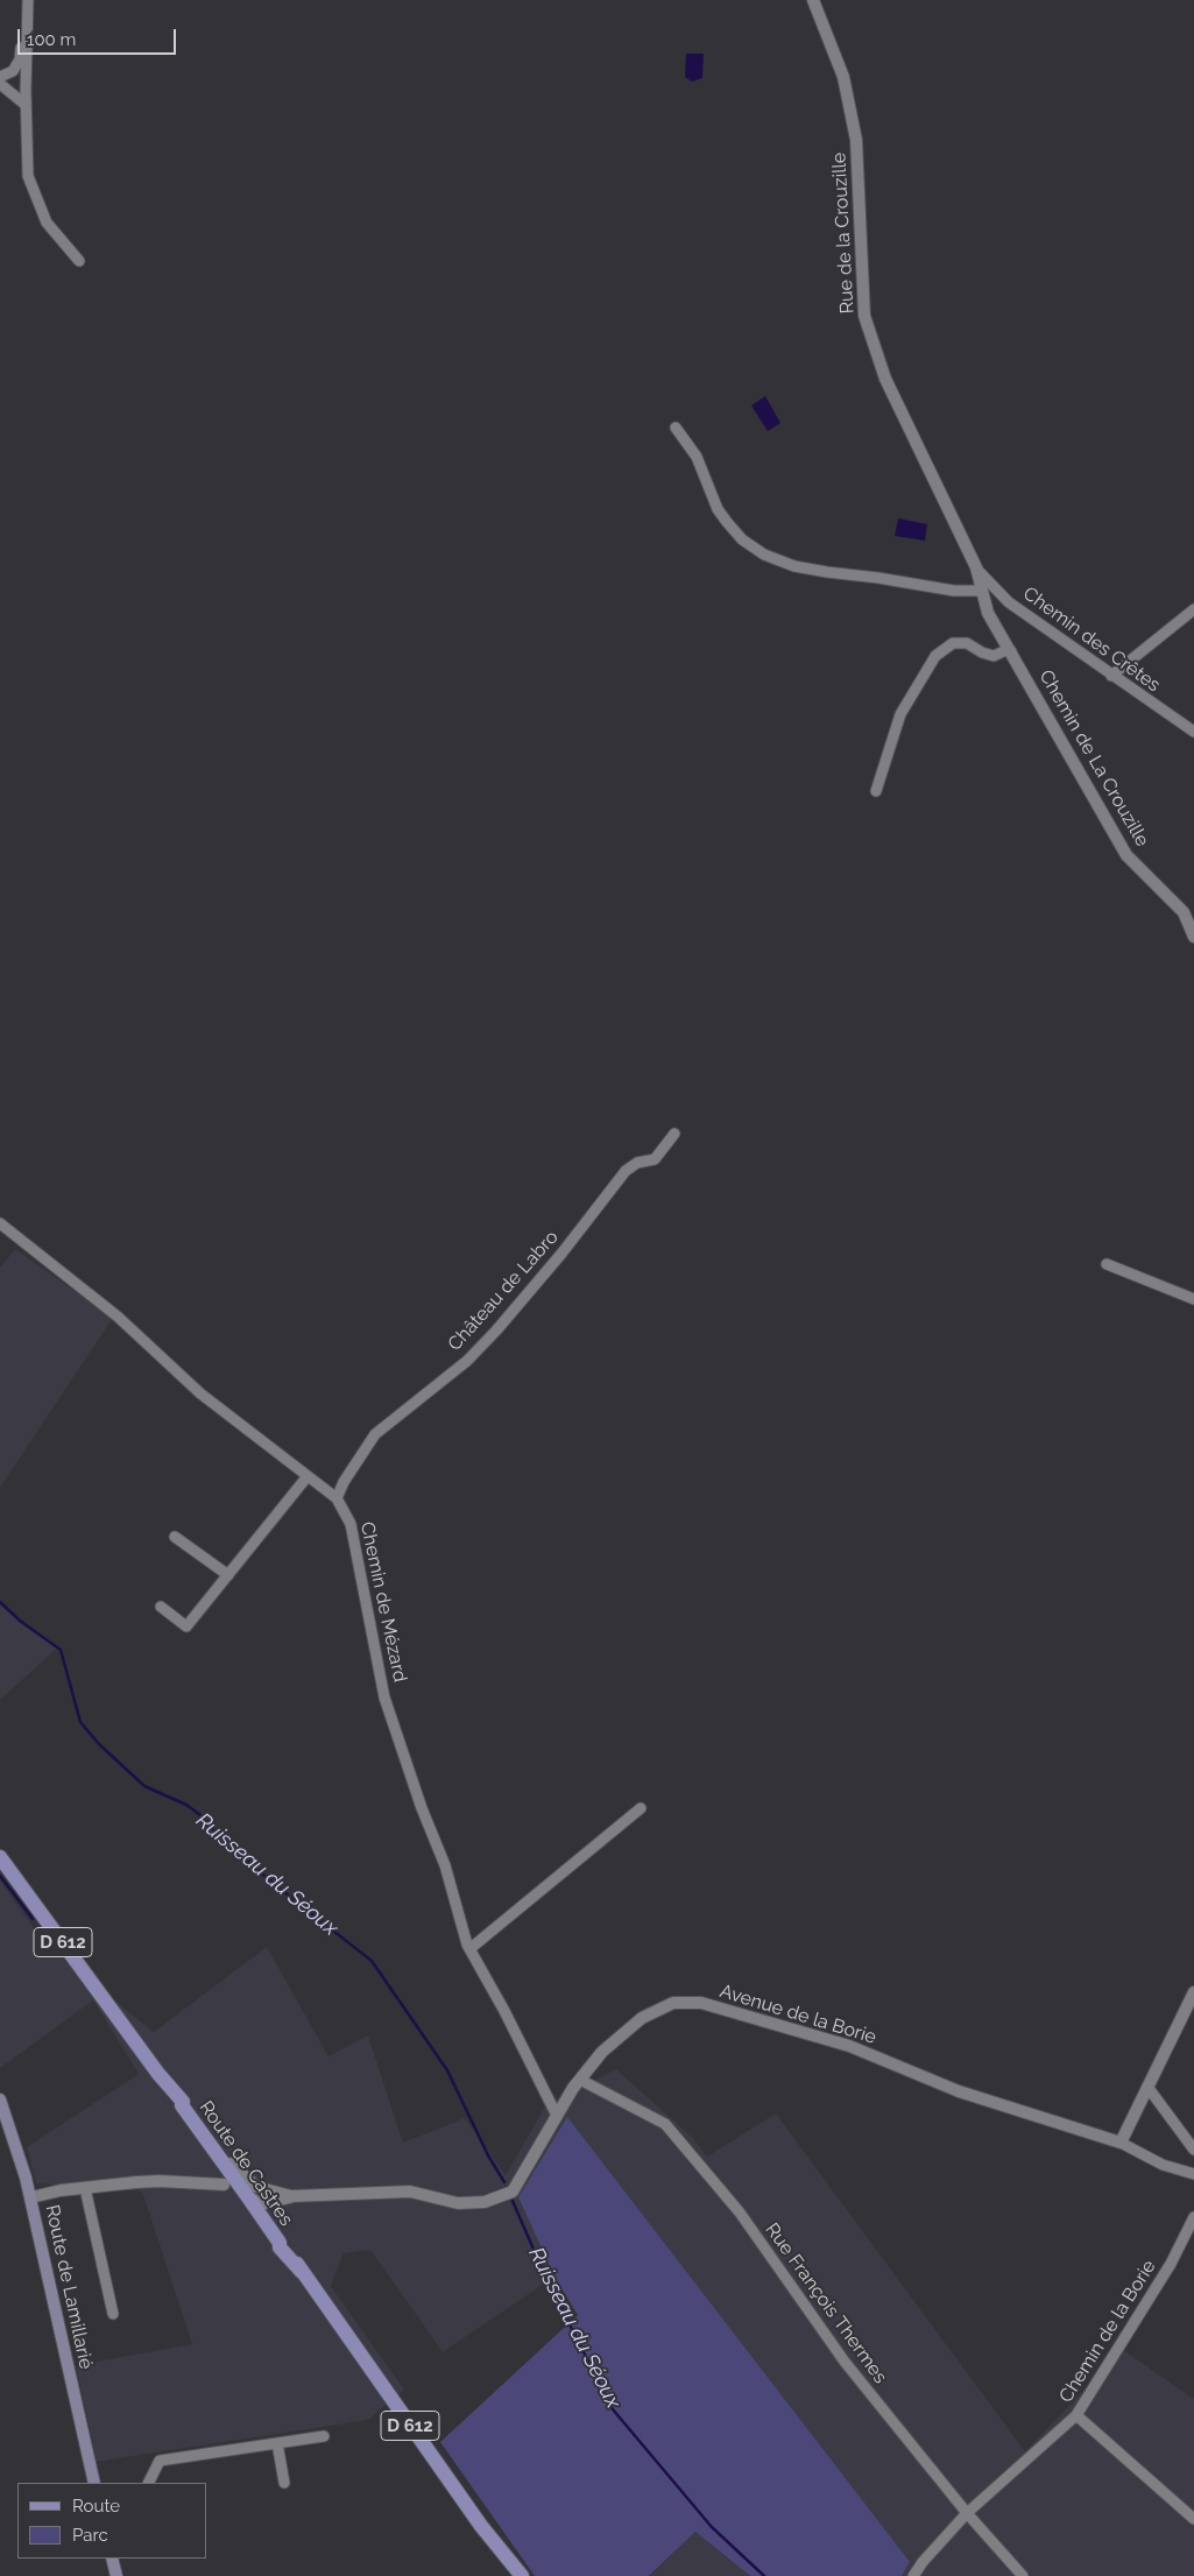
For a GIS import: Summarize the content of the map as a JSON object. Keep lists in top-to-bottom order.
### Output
{
  "streets": {
    "main road": ["D 612", "Route de Castres", "Route de Lamillarié"],
    "street": [
      "Rue de la Crouzille",
      "Chemin des Crêtes",
      "Chemin de La Crouzille",
      "Château de Labro",
      "Chemin de Mézard",
      "Avenue de la Borie",
      "Rue François Thermes",
      "Chemin de la Borie"
    ]
  },
  "crossings": [
    ["Rue de la Crouzille", "Chemin des Crêtes"],
    ["Rue de la Crouzille", "Chemin de La Crouzille"],
    ["Château de Labro", "Chemin de Mézard"],
    ["Chemin de Mézard", "Avenue de la Borie"],
    ["Avenue de la Borie", "Route de Castres"],
    ["Avenue de la Borie", "Rue François Thermes"],
    ["Rue François Thermes", "Chemin de la Borie"]
  ],
  "water": ["Ruisseau du Séoux"],
  "legend": ["Route", "Parc"],
  "scale_bar": "100 m"
}
